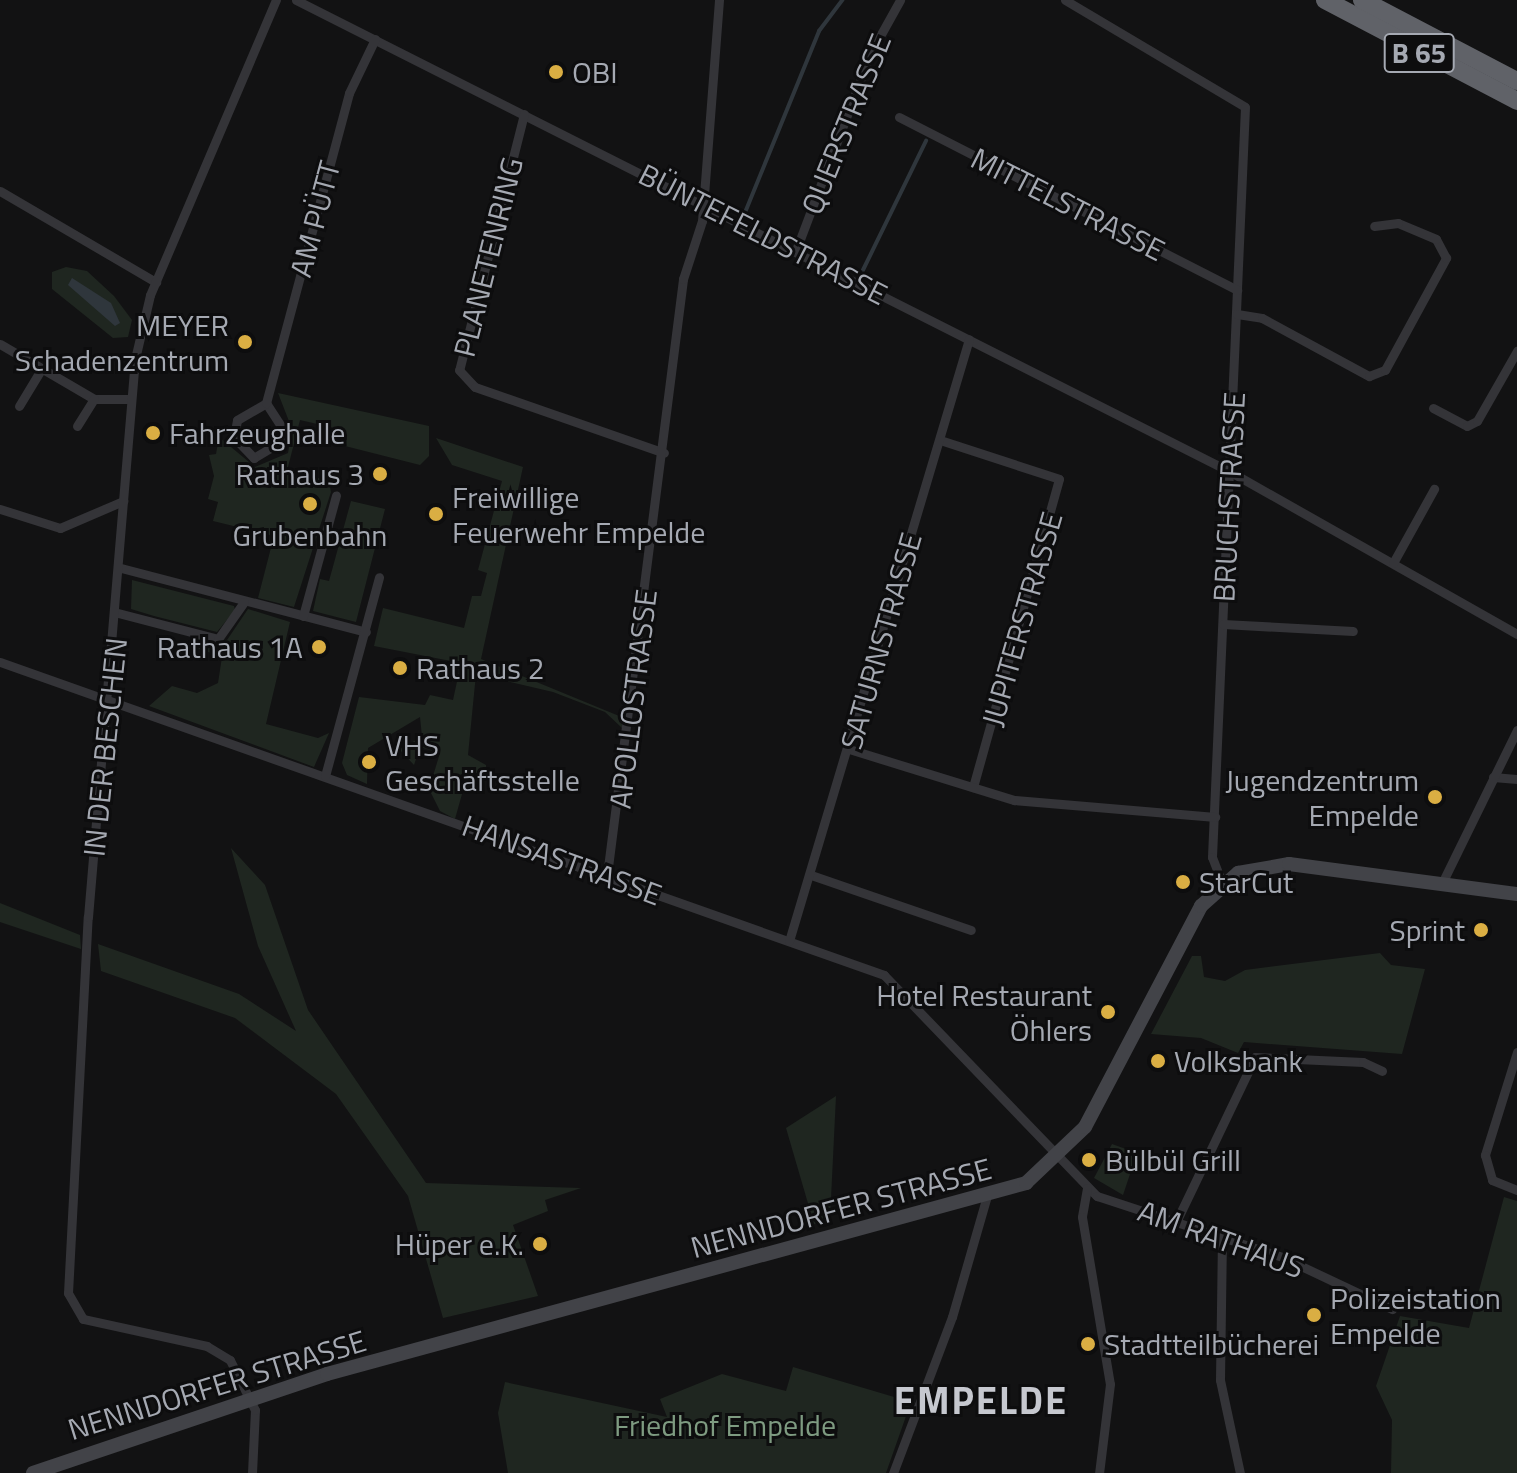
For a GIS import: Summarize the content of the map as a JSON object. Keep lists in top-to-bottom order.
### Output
{
  "streets": {
    "highway": ["B 65"],
    "street": [
      "QUERSTRASSE",
      "MITTELSTRASSE",
      "AM PÜTT",
      "BÜNTEFELDSTRASSE",
      "PLANETENRING",
      "BRUCHSTRASSE",
      "JUPITERSTRASSE",
      "SATURNSTRASSE",
      "APOLLOSTRASSE",
      "IN DER BESCHEN",
      "HANSASTRASSE",
      "NENNDORFER STRASSE",
      "AM RATHAUS"
    ]
  },
  "crossings": [
    ["QUERSTRASSE", "BÜNTEFELDSTRASSE"],
    ["MITTELSTRASSE", "BRUCHSTRASSE"],
    ["AM PÜTT", "BÜNTEFELDSTRASSE"],
    ["BÜNTEFELDSTRASSE", "PLANETENRING"],
    ["BÜNTEFELDSTRASSE", "BRUCHSTRASSE"],
    ["BÜNTEFELDSTRASSE", "SATURNSTRASSE"],
    ["BÜNTEFELDSTRASSE", "APOLLOSTRASSE"],
    ["PLANETENRING", "APOLLOSTRASSE"],
    ["BRUCHSTRASSE", "NENNDORFER STRASSE"],
    ["JUPITERSTRASSE", "SATURNSTRASSE"],
    ["SATURNSTRASSE", "HANSASTRASSE"],
    ["APOLLOSTRASSE", "HANSASTRASSE"],
    ["IN DER BESCHEN", "HANSASTRASSE"],
    ["IN DER BESCHEN", "NENNDORFER STRASSE"],
    ["HANSASTRASSE", "NENNDORFER STRASSE"],
    ["HANSASTRASSE", "AM RATHAUS"],
    ["NENNDORFER STRASSE", "AM RATHAUS"]
  ],
  "districts": ["EMPELDE"],
  "parks": ["Friedhof Empelde"],
  "places": [
    "OBI",
    "MEYER Schadenzentrum",
    "Fahrzeughalle",
    "Rathaus 3",
    "Grubenbahn",
    "Freiwillige Feuerwehr Empelde",
    "Rathaus 1A",
    "Rathaus 2",
    "VHS Geschäftsstelle",
    "Jugendzentrum Empelde",
    "StarCut",
    "Sprint",
    "Hotel Restaurant Öhlers",
    "Volksbank",
    "Bülbül Grill",
    "Hüper e.K.",
    "Polizeistation Empelde",
    "Stadtteilbücherei"
  ]
}
